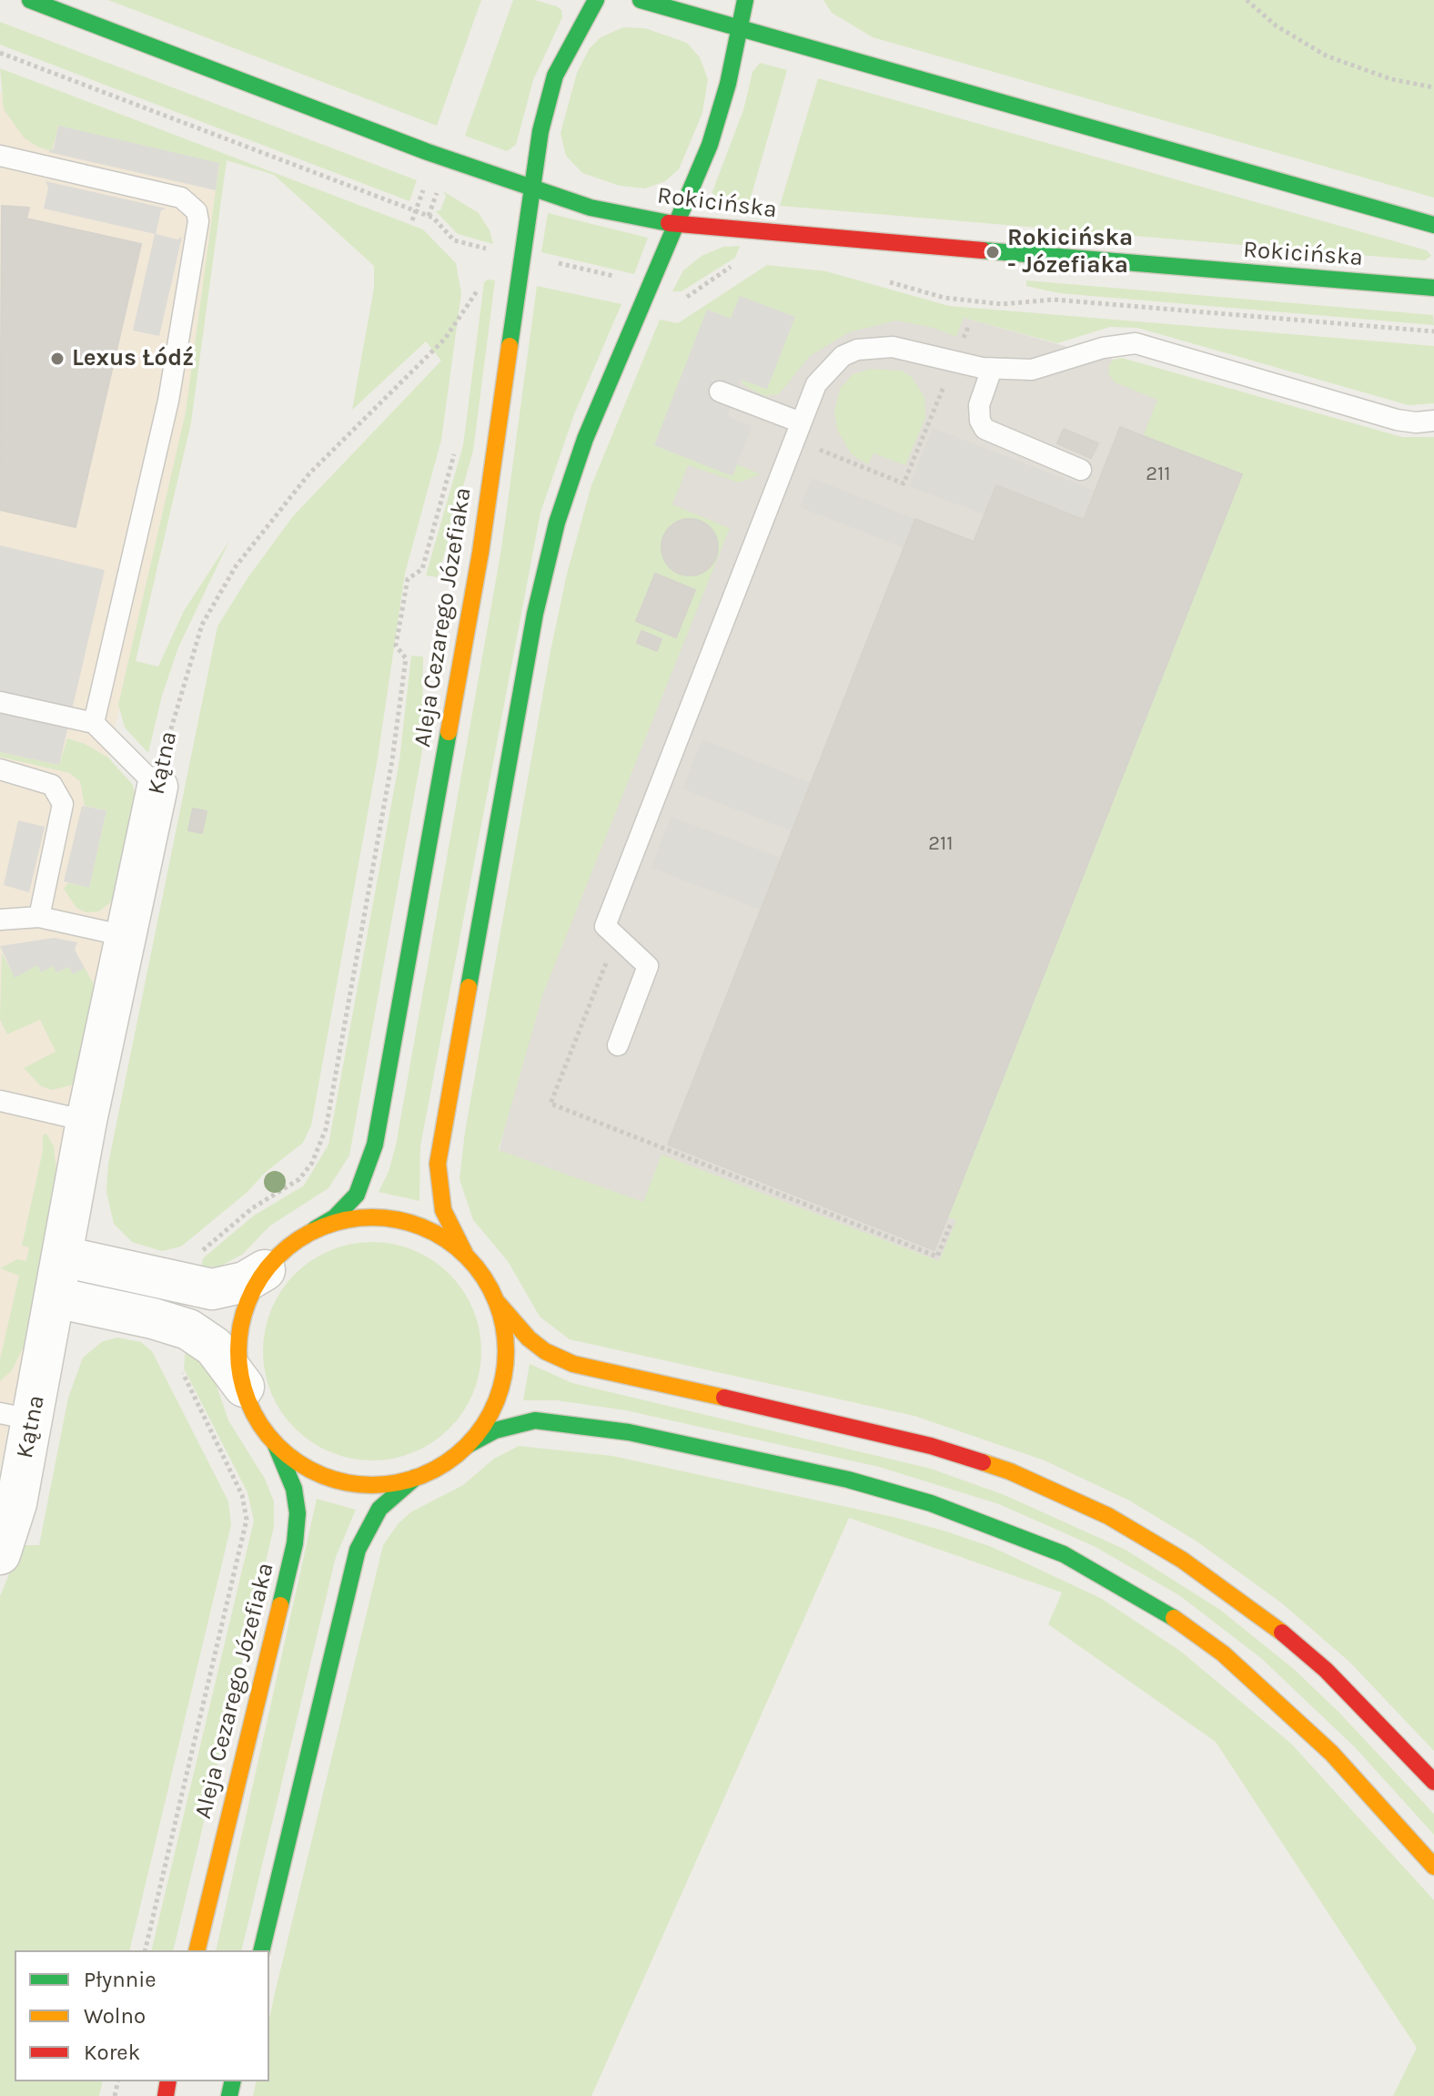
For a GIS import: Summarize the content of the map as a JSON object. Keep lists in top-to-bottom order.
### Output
{
  "streets": {
    "main road": ["Rokicińska", "Aleja Cezarego Józefiaka"],
    "street": ["Kątna"]
  },
  "crossings": [
    ["Rokicińska", "Aleja Cezarego Józefiaka"]
  ],
  "places": ["Rokicińska - Józefiaka", "Lexus Łódź"],
  "house_numbers": ["211", "211"],
  "legend": ["Płynnie", "Wolno", "Korek"]
}
